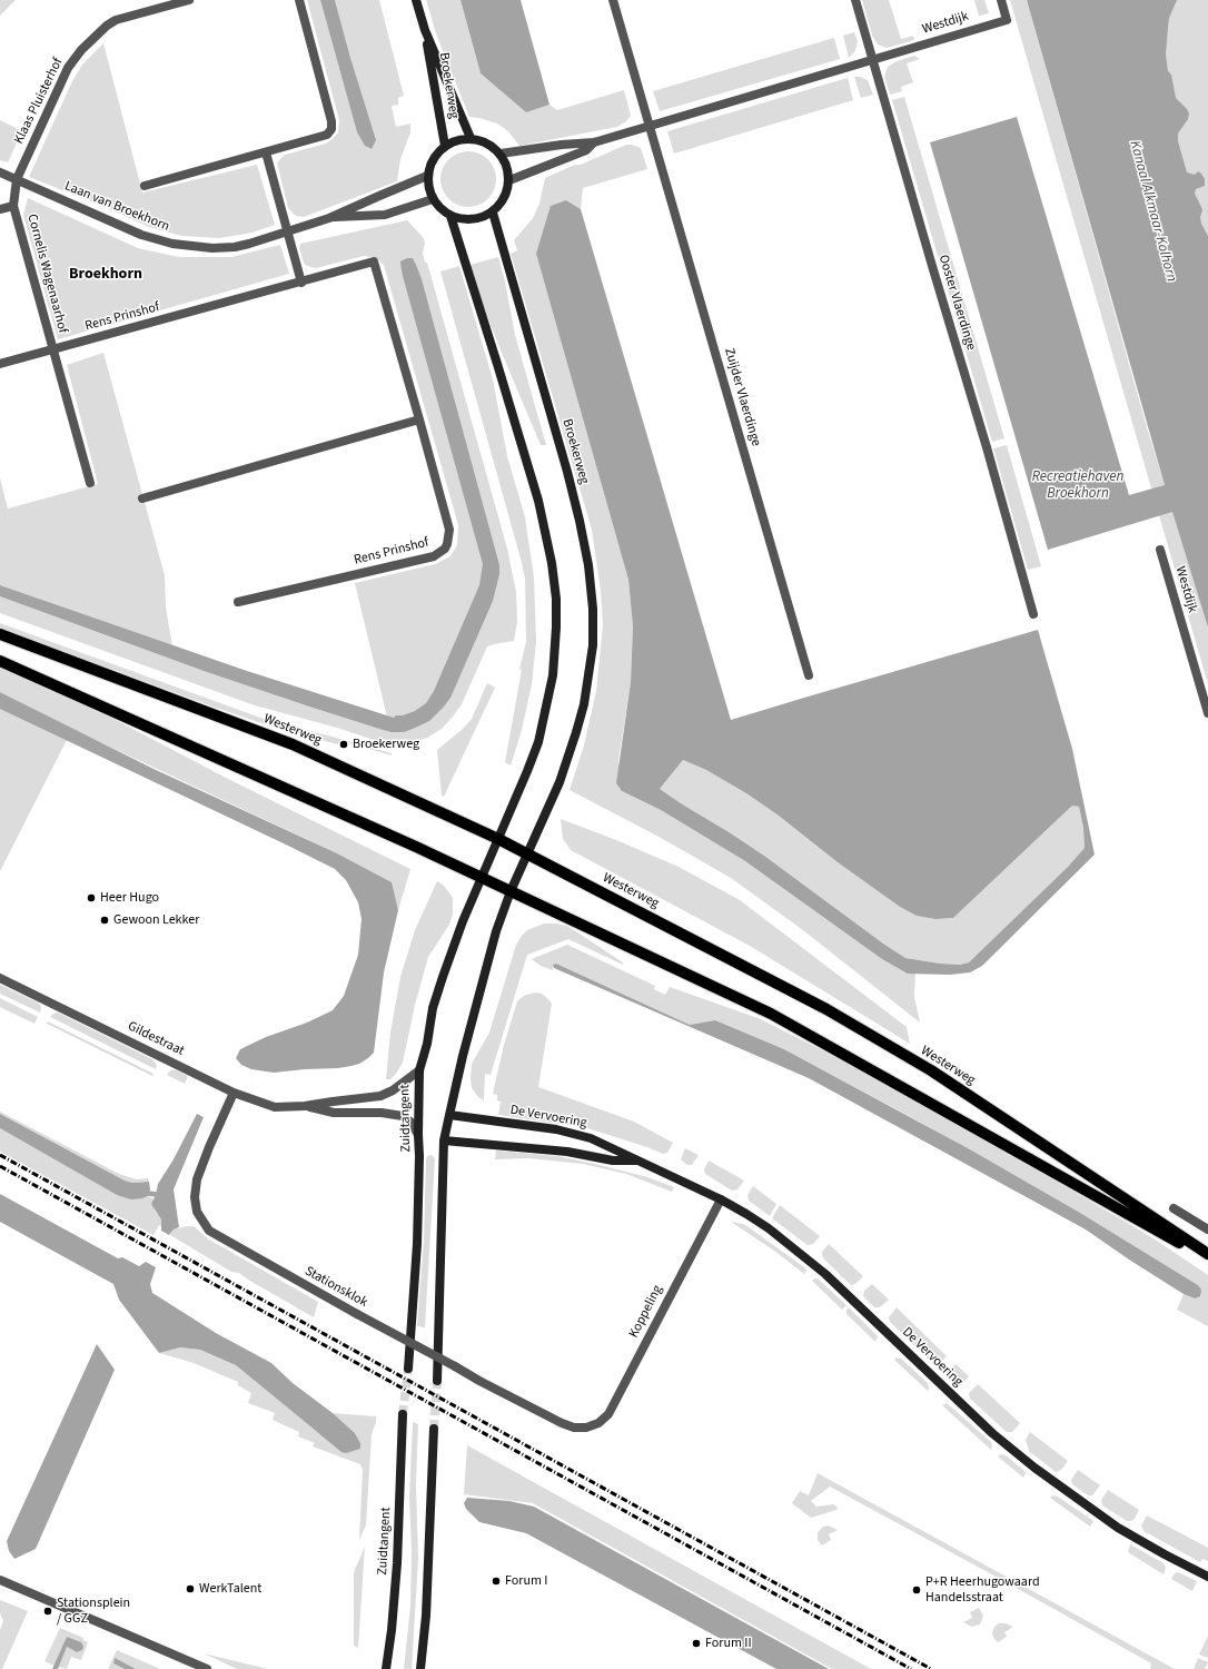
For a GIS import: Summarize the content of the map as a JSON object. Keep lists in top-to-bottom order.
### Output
{
  "streets": {
    "main road": ["Westerweg"],
    "street": [
      "Westdijk",
      "Broekerweg",
      "Klaas Pluisterhof",
      "Laan van Broekhorn",
      "Cornelis Wagenaarhof",
      "Ooster Vlaerdinge",
      "Rens Prinshof",
      "Zuijder Vlaerdinge",
      "Gildestraat",
      "De Vervoering",
      "Zuidtangent",
      "Stationsklok",
      "Koppeling"
    ]
  },
  "crossings": [
    ["Westdijk", "Ooster Vlaerdinge"],
    ["Broekerweg", "Laan van Broekhorn"],
    ["Broekerweg", "Westerweg"],
    ["Klaas Pluisterhof", "Laan van Broekhorn"],
    ["Klaas Pluisterhof", "Cornelis Wagenaarhof"],
    ["Laan van Broekhorn", "Cornelis Wagenaarhof"],
    ["Cornelis Wagenaarhof", "Rens Prinshof"],
    ["Westerweg", "Zuidtangent"],
    ["Gildestraat", "Zuidtangent"],
    ["Gildestraat", "Stationsklok"],
    ["De Vervoering", "Koppeling"],
    ["Stationsklok", "Koppeling"]
  ],
  "districts": ["Broekhorn"],
  "water": ["Kanaal Alkmaar-Kolhorn", "Recreatiehaven Broekhorn"],
  "places": [
    "Broekerweg",
    "Heer Hugo",
    "Gewoon Lekker",
    "Forum I",
    "WerkTalent",
    "P+R Heerhugowaard Handelsstraat",
    "Stationsplein / GGZ",
    "Forum II"
  ]
}
